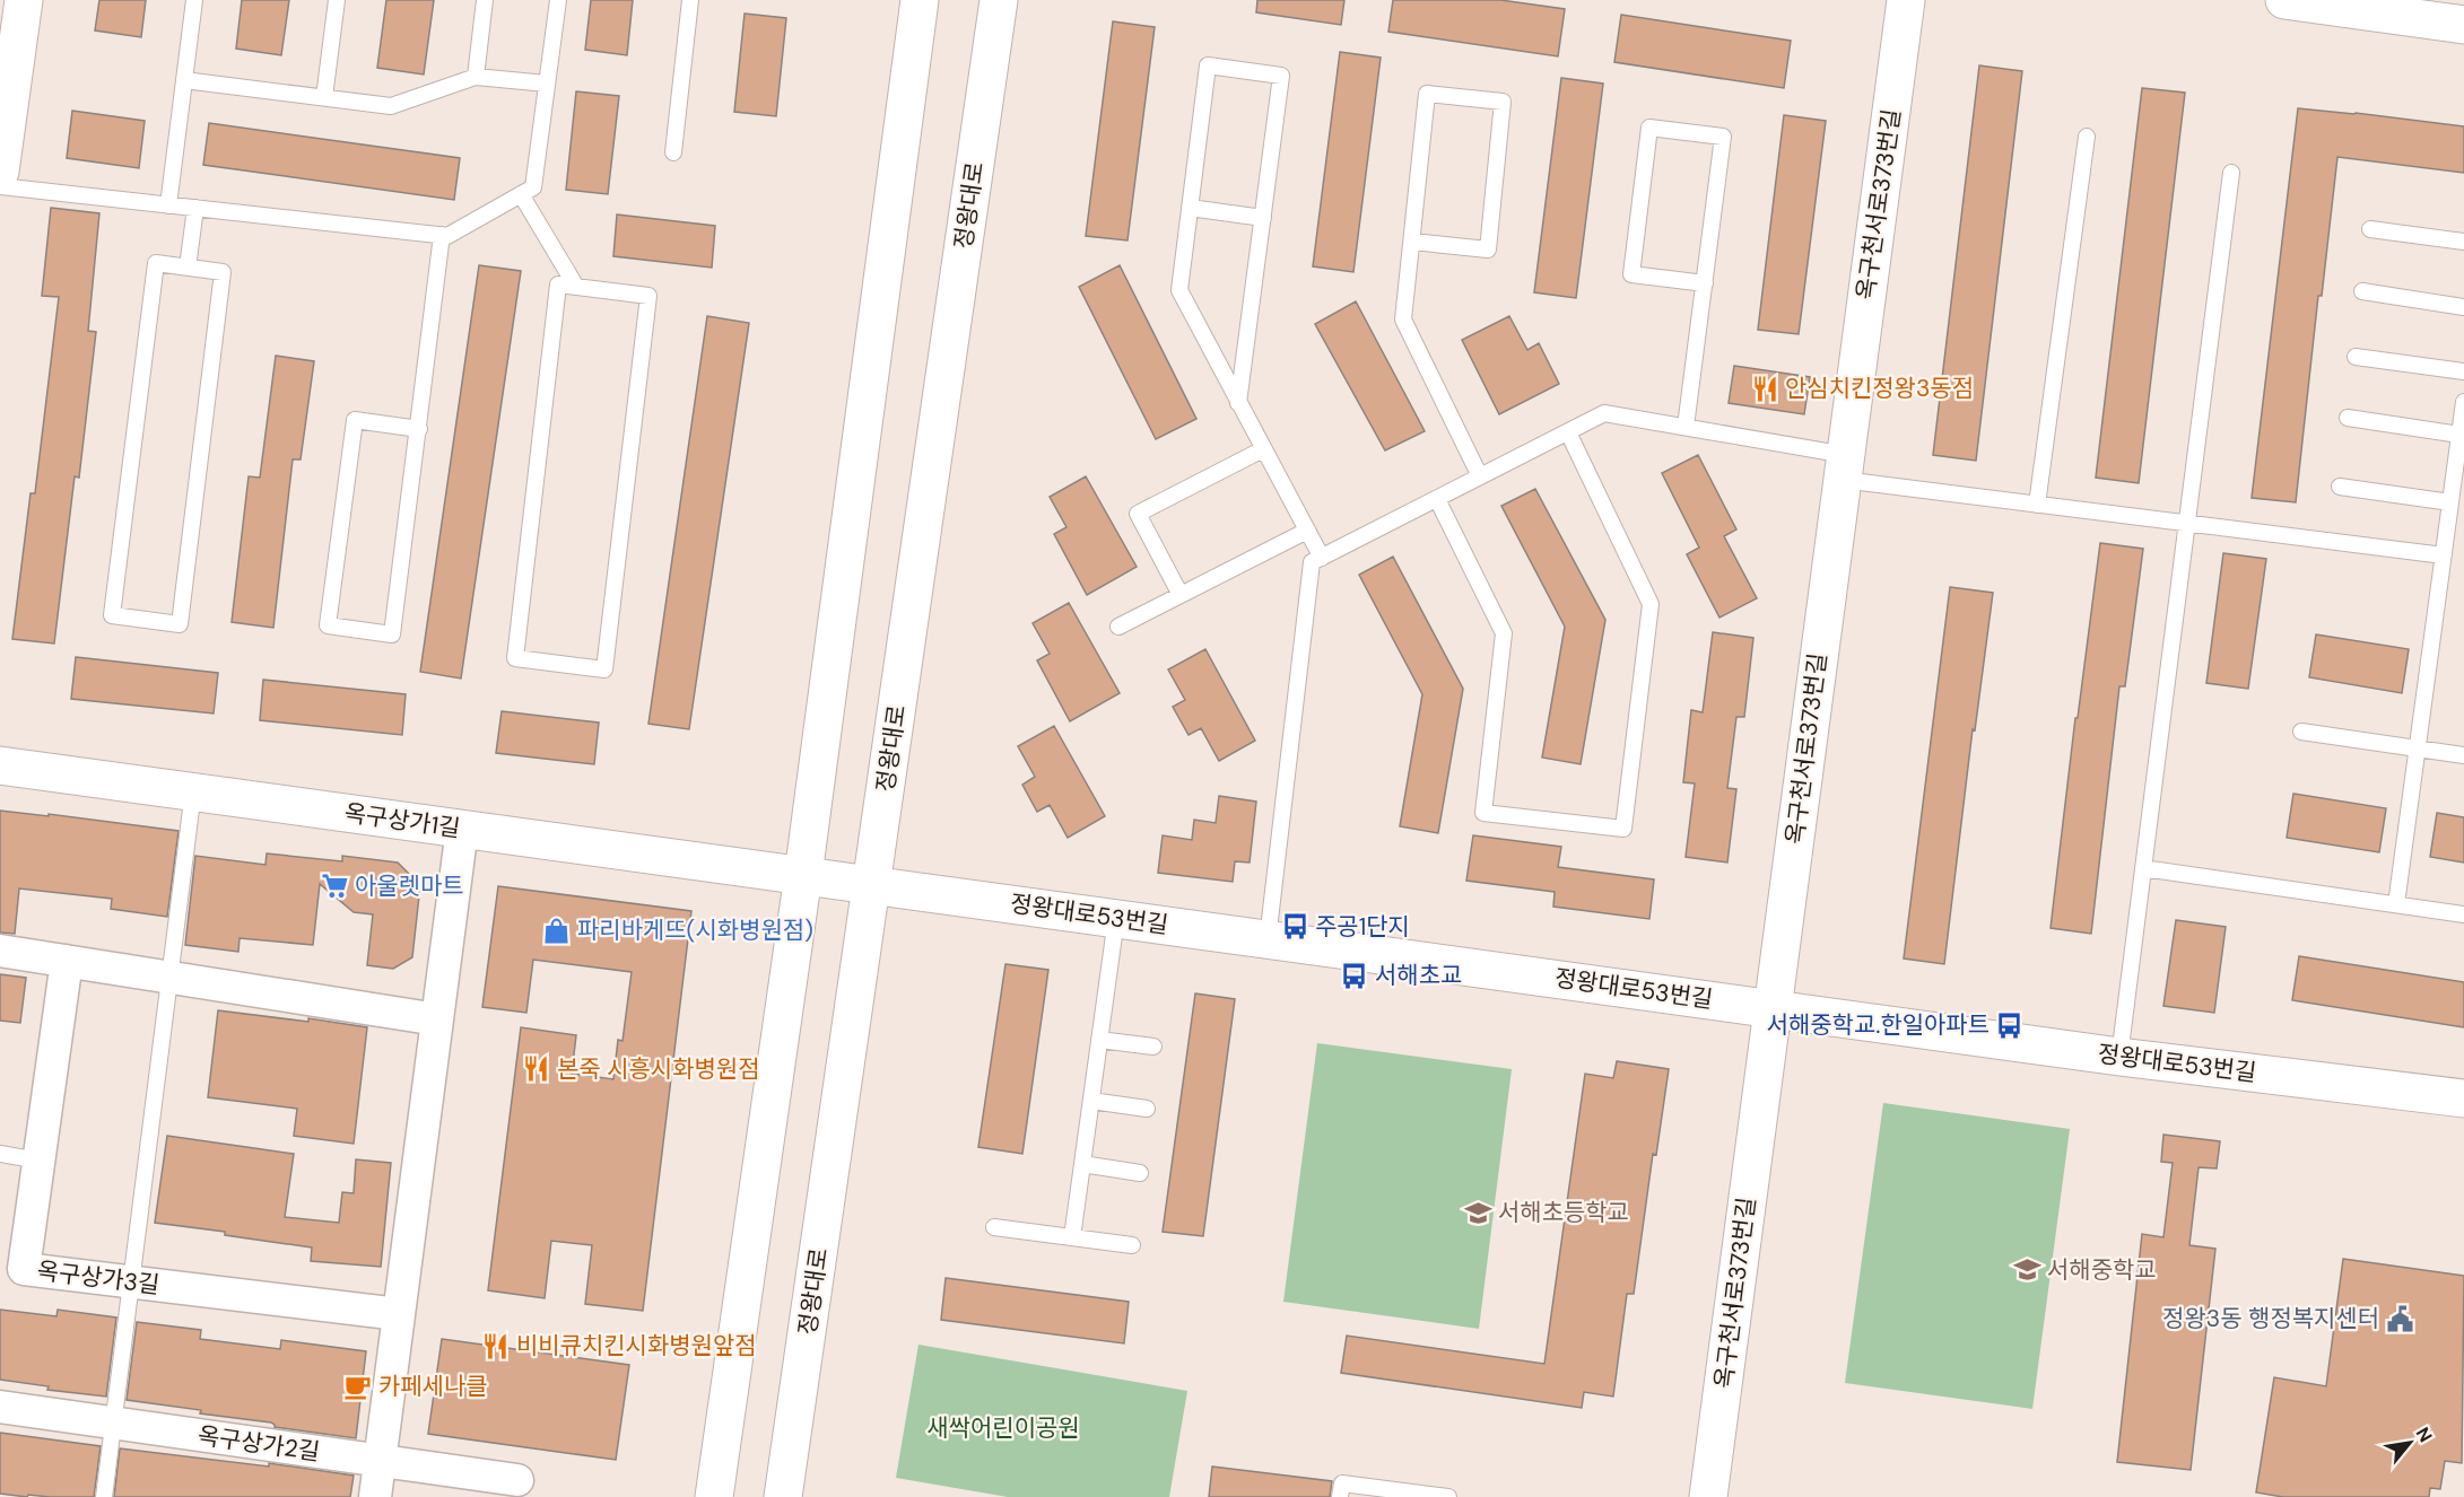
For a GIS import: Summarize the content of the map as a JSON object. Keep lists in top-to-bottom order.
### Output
{
  "streets": {
    "street": [
      "옥구천서로373번길",
      "정왕대로",
      "옥구상가1길",
      "정왕대로53번길",
      "옥구상가3길",
      "옥구상가2길"
    ]
  },
  "crossings": [
    ["옥구천서로373번길", "정왕대로53번길"],
    ["정왕대로", "정왕대로53번길"],
    ["옥구상가1길", "정왕대로53번길"]
  ],
  "parks": ["새싹어린이공원"],
  "places": {
    "restaurant": ["안심치킨정왕3동점", "본죽 시흥시화병원점", "비비큐치킨시화병원앞점"],
    "supermarket": ["아울렛마트"],
    "bus stop": ["주공1단지", "서해초교", "서해중학교.한일아파트"],
    "shop": ["파리바게뜨(시화병원점)"],
    "school or university": ["서해초등학교", "서해중학교"],
    "public building": ["정왕3동 행정복지센터"],
    "cafe": ["카페세나클"]
  },
  "north": "top right"
}
